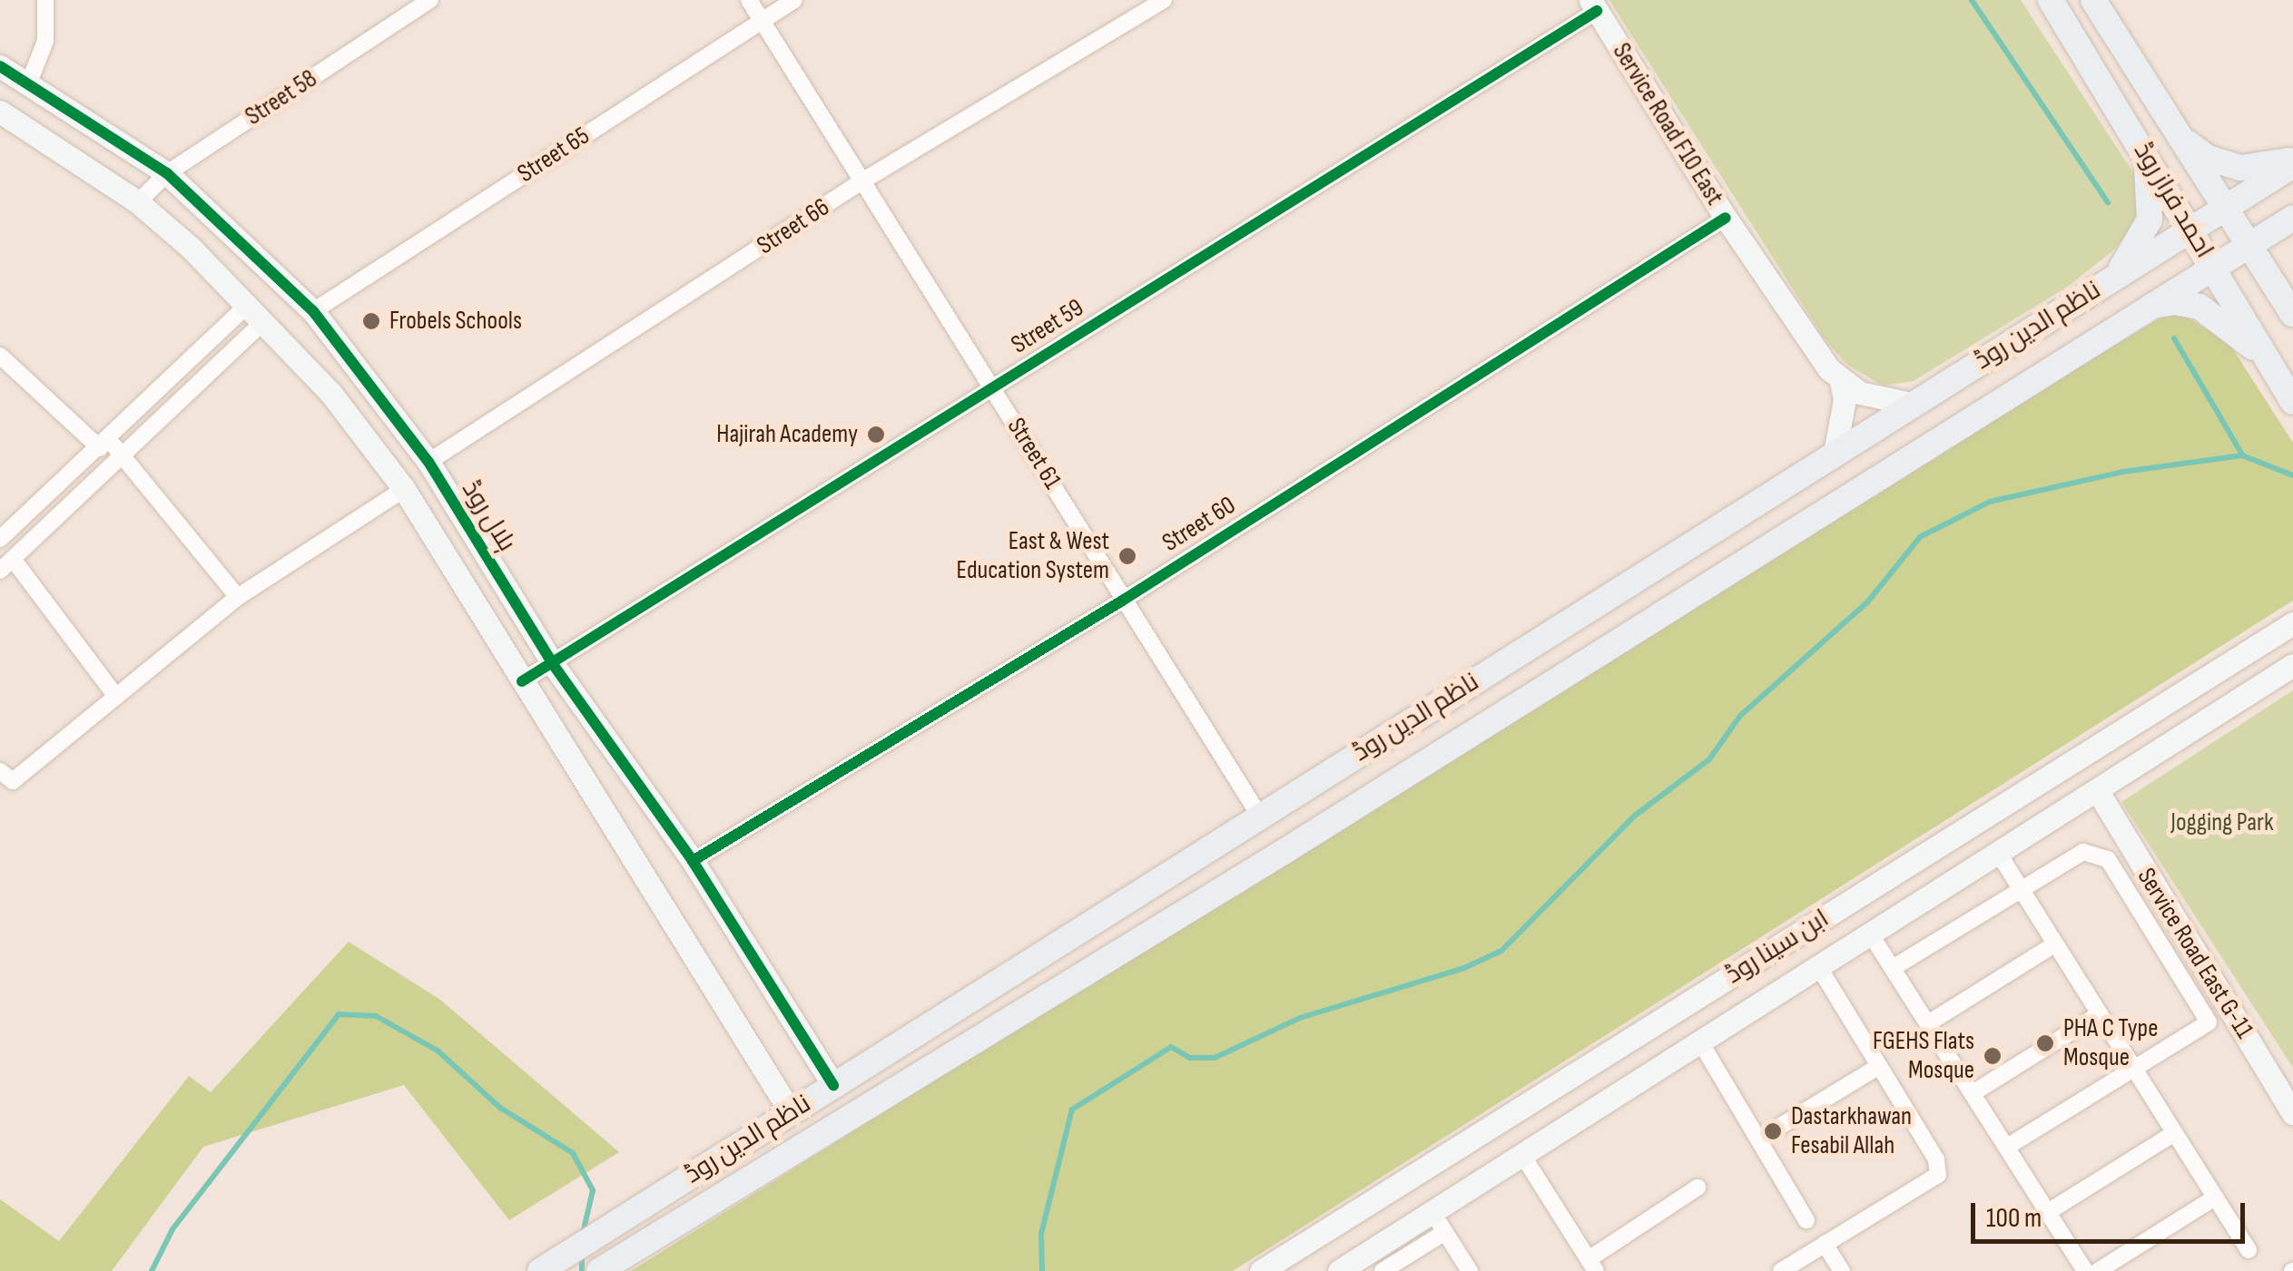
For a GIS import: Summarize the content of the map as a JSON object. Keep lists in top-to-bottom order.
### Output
{
  "streets": {
    "main road": ["احمد فراز روڈ", "ناظم الدین روڈ"],
    "street": [
      "Street 58",
      "Service Road F10 East",
      "Street 65",
      "Street 66",
      "Street 59",
      "Street 61",
      "ہلال روڈ",
      "Street 60",
      "ابن سینا روڈ",
      "Service Road East G-11"
    ]
  },
  "crossings": [
    ["Street 58", "ہلال روڈ"],
    ["Service Road F10 East", "Street 59"],
    ["Service Road F10 East", "Street 60"],
    ["Street 65", "Street 61"],
    ["Street 65", "ہلال روڈ"],
    ["احمد فراز روڈ", "ناظم الدین روڈ"],
    ["Street 66", "Street 61"],
    ["Street 66", "ہلال روڈ"],
    ["ناظم الدین روڈ", "Street 61"],
    ["ناظم الدین روڈ", "ہلال روڈ"],
    ["Street 59", "Street 61"],
    ["Street 59", "ہلال روڈ"],
    ["Street 61", "Street 60"],
    ["ہلال روڈ", "Street 60"],
    ["ابن سینا روڈ", "Service Road East G-11"]
  ],
  "parks": ["Jogging Park"],
  "places": [
    "Frobels Schools",
    "Hajirah Academy",
    "East & West Education System",
    "PHA C Type Mosque",
    "FGEHS Flats Mosque",
    "Dastarkhawan Fesabil Allah"
  ],
  "scale_bar": "100 m"
}
